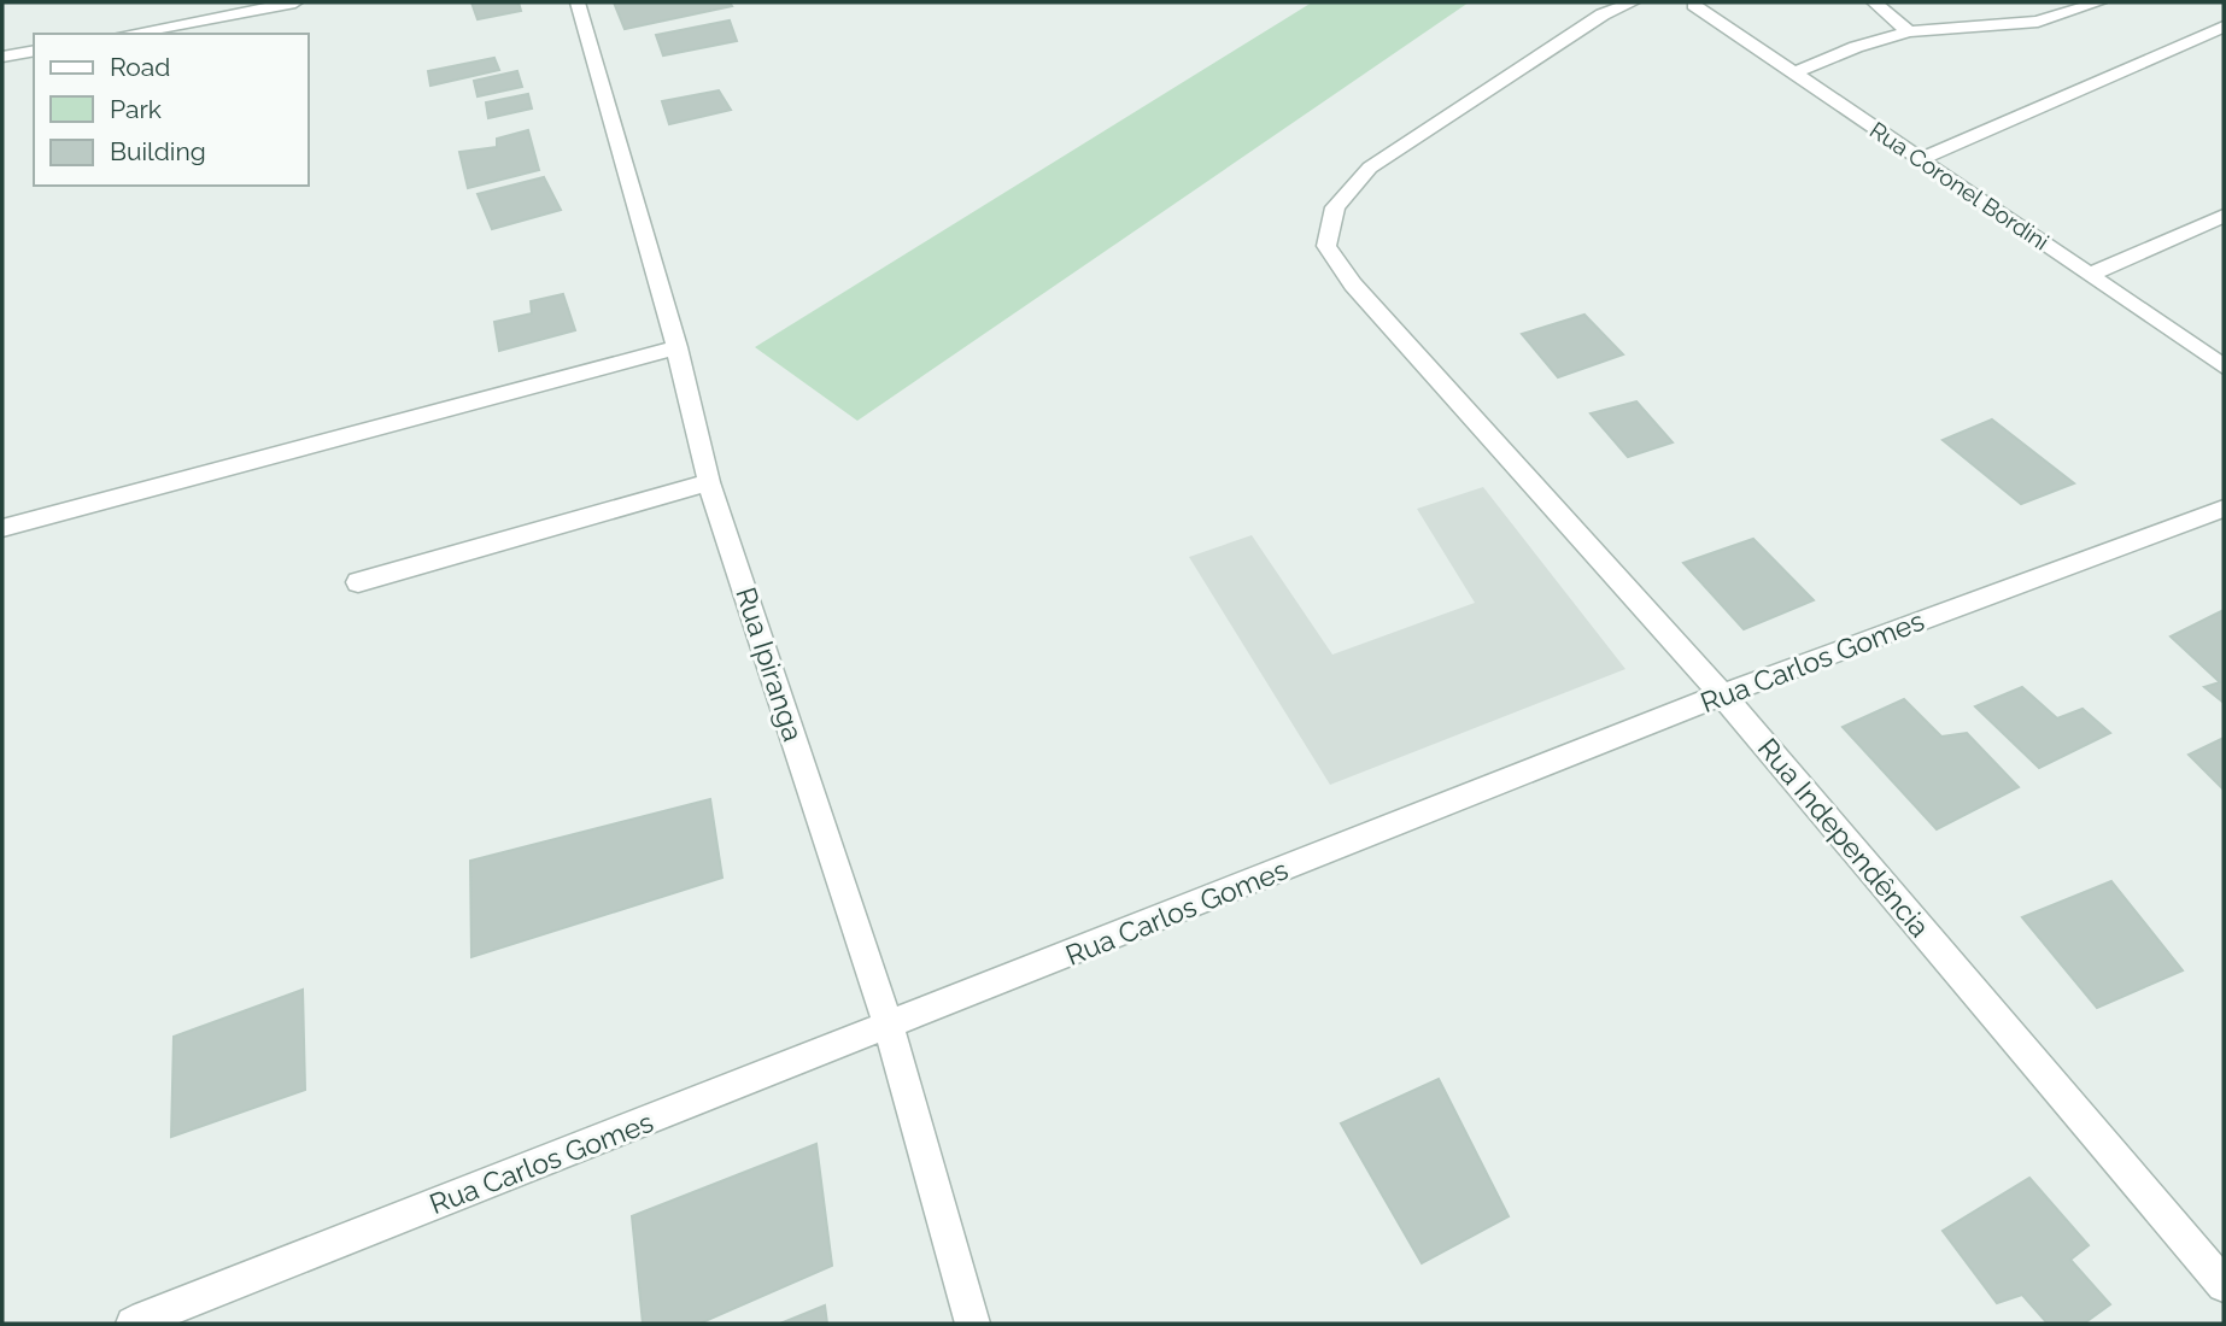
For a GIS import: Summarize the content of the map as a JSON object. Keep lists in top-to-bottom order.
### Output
{
  "streets": {
    "street": [
      "Rua Coronel Bordini",
      "Rua Carlos Gomes",
      "Rua Ipiranga",
      "Rua Independência"
    ]
  },
  "crossings": [
    ["Rua Carlos Gomes", "Rua Ipiranga"],
    ["Rua Carlos Gomes", "Rua Independência"]
  ],
  "legend": ["Road", "Park", "Building"]
}
